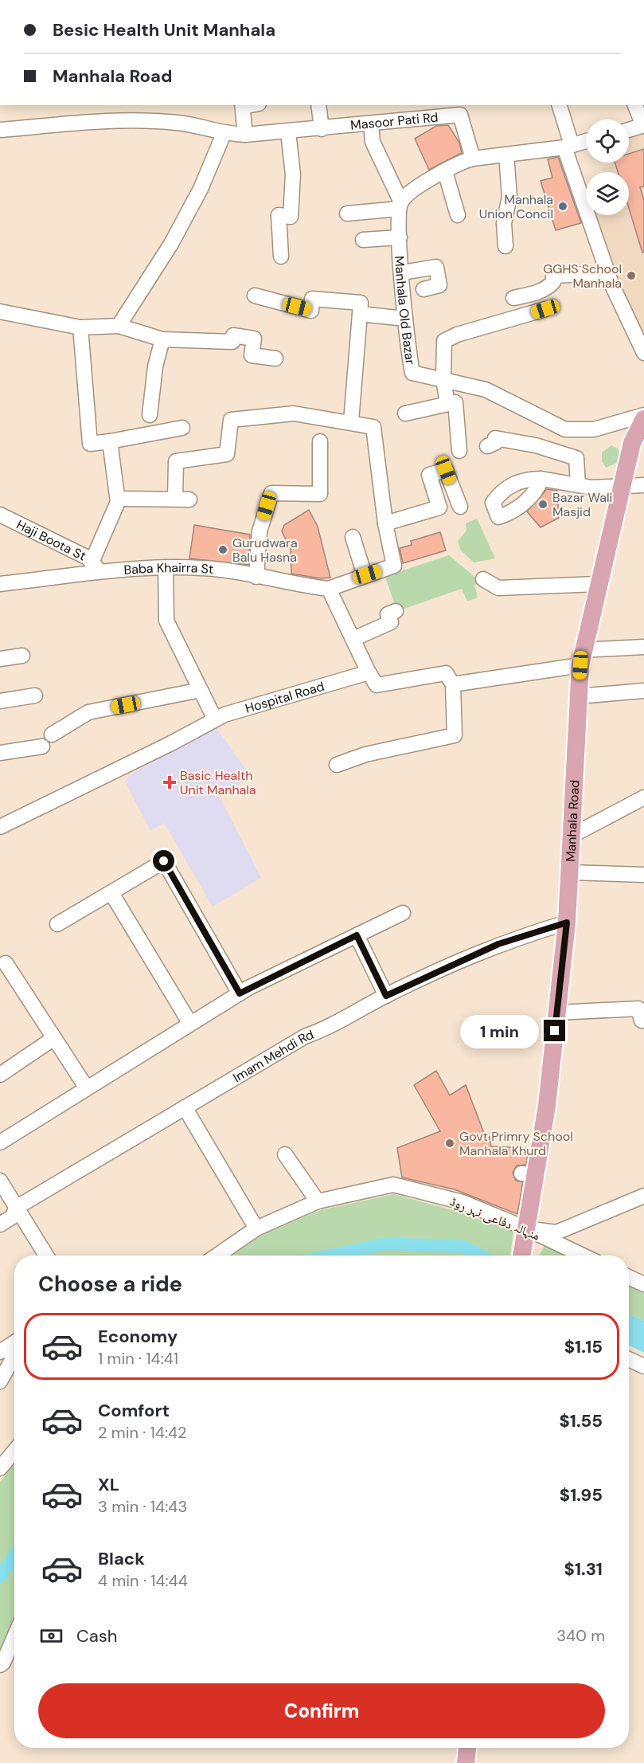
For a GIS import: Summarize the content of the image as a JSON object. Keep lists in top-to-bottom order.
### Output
{
  "streets": {
    "main road": ["Manhala Road"],
    "street": [
      "Masoor Pati Rd",
      "Manhala Old Bazar",
      "Haji Boota St",
      "Baba Khairra St",
      "Hospital Road",
      "Imam Mehdi Rd",
      "منہالہ دفاعی نہر روڈ"
    ]
  },
  "crossings": [
    ["Manhala Old Bazar", "Manhala Road"],
    ["Haji Boota St", "Baba Khairra St"],
    ["Manhala Road", "Imam Mehdi Rd"],
    ["Manhala Road", "منہالہ دفاعی نہر روڈ"]
  ],
  "places": {
    "other": [
      "Manhala Union Concil",
      "GGHS School Manhala",
      "Bazar Wali Masjid",
      "Gurudwara Balu Hasna",
      "Govt Primry School Manhala Khurd"
    ],
    "health": ["Basic Health Unit Manhala"]
  },
  "page": {
    "banner": ["Besic Health Unit Manhala", "Manhala Road"],
    "bubble": "1 min",
    "heading": "Choose a ride",
    "list": [
      {
        "name": "Economy",
        "note": "1 min · 14:41",
        "value": "$1.15"
      },
      {
        "name": "Comfort",
        "note": "2 min · 14:42",
        "value": "$1.55"
      },
      {
        "name": "XL",
        "note": "3 min · 14:43",
        "value": "$1.95"
      },
      {
        "name": "Black",
        "note": "4 min · 14:44",
        "value": "$1.31"
      }
    ],
    "pay": ["Cash", "340 m"],
    "buttons": "Confirm"
  }
}
